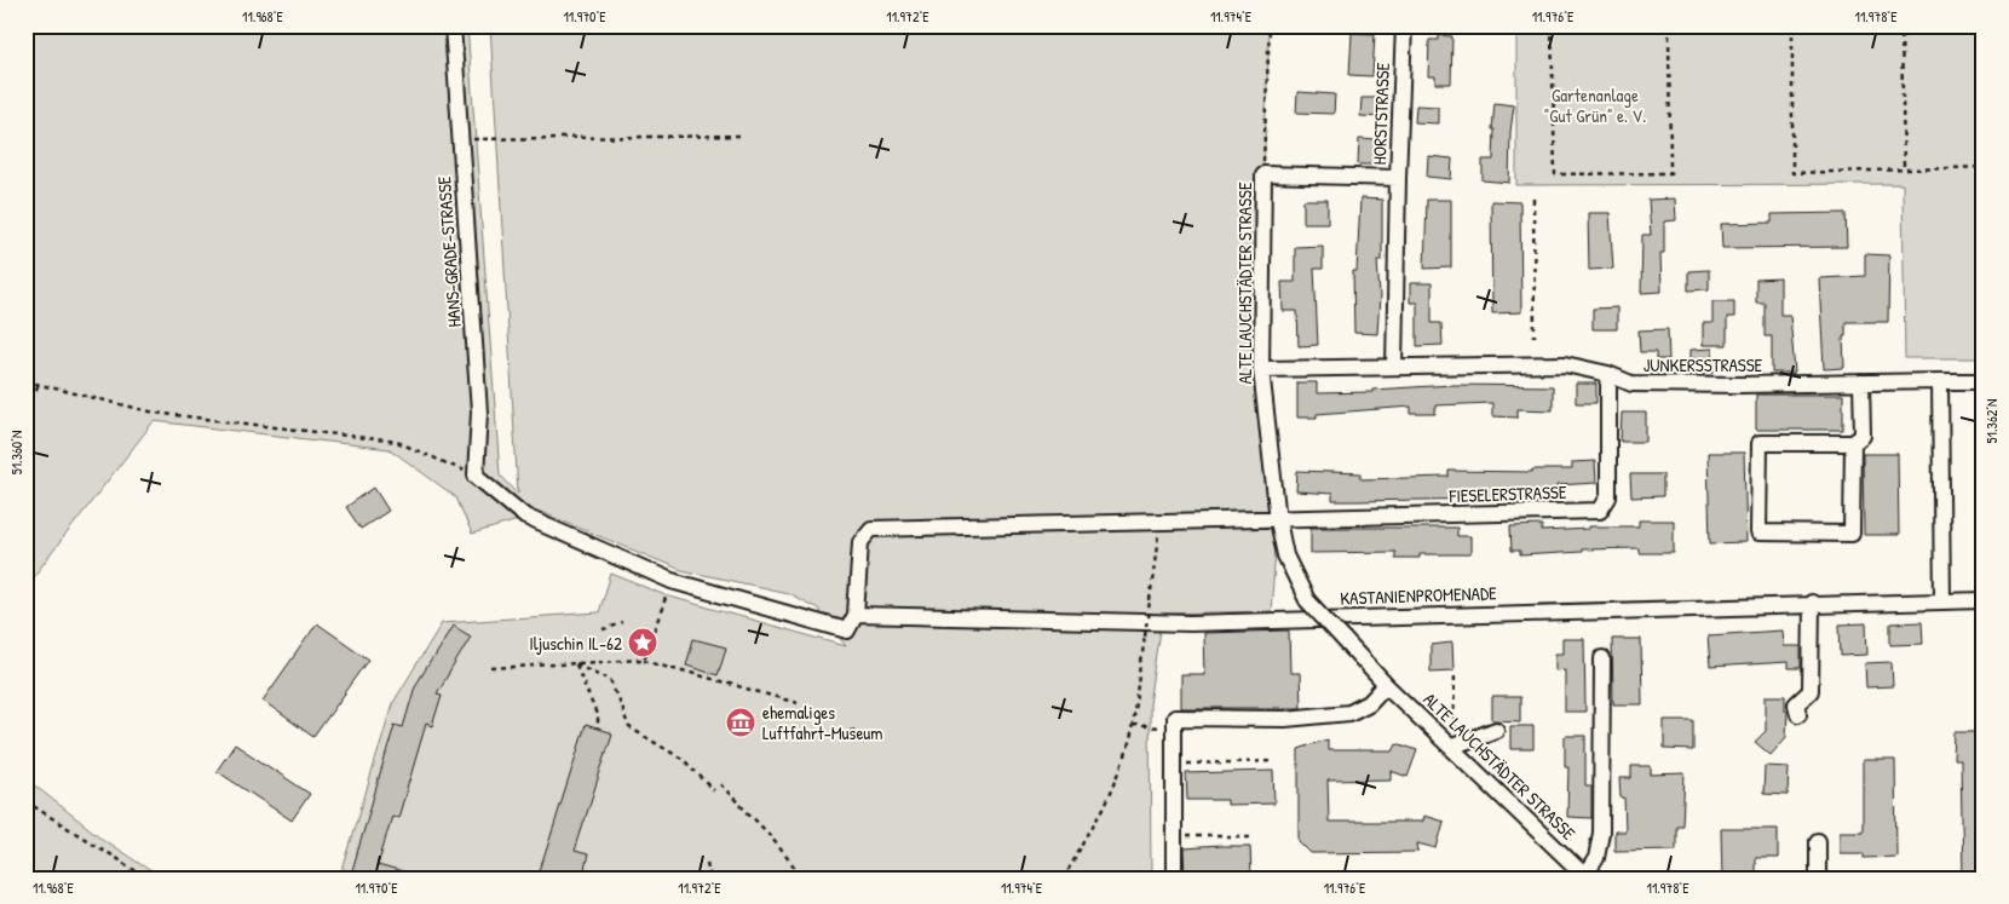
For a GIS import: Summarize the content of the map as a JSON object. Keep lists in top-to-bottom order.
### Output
{
  "streets": {
    "street": [
      "HORSTSTRASSE",
      "HANS-GRADE-STRASSE",
      "ALTE LAUCHSTÄDTER STRASSE",
      "JUNKERSSTRASSE",
      "FIESELERSTRASSE",
      "KASTANIENPROMENADE"
    ]
  },
  "crossings": [
    ["HORSTSTRASSE", "ALTE LAUCHSTÄDTER STRASSE"],
    ["ALTE LAUCHSTÄDTER STRASSE", "JUNKERSSTRASSE"],
    ["ALTE LAUCHSTÄDTER STRASSE", "FIESELERSTRASSE"],
    ["JUNKERSSTRASSE", "FIESELERSTRASSE"]
  ],
  "parks": ["Gartenanlage \"Gut Grün\" e. V."],
  "places": {
    "place": ["Iljuschin IL-62"],
    "museum": ["ehemaliges Luftfahrt-Museum"]
  },
  "coordinates": [
    "11.968°E",
    "11.970°E",
    "11.972°E",
    "11.974°E",
    "11.976°E",
    "11.978°E",
    "51.362°N",
    "51.360°N"
  ]
}
